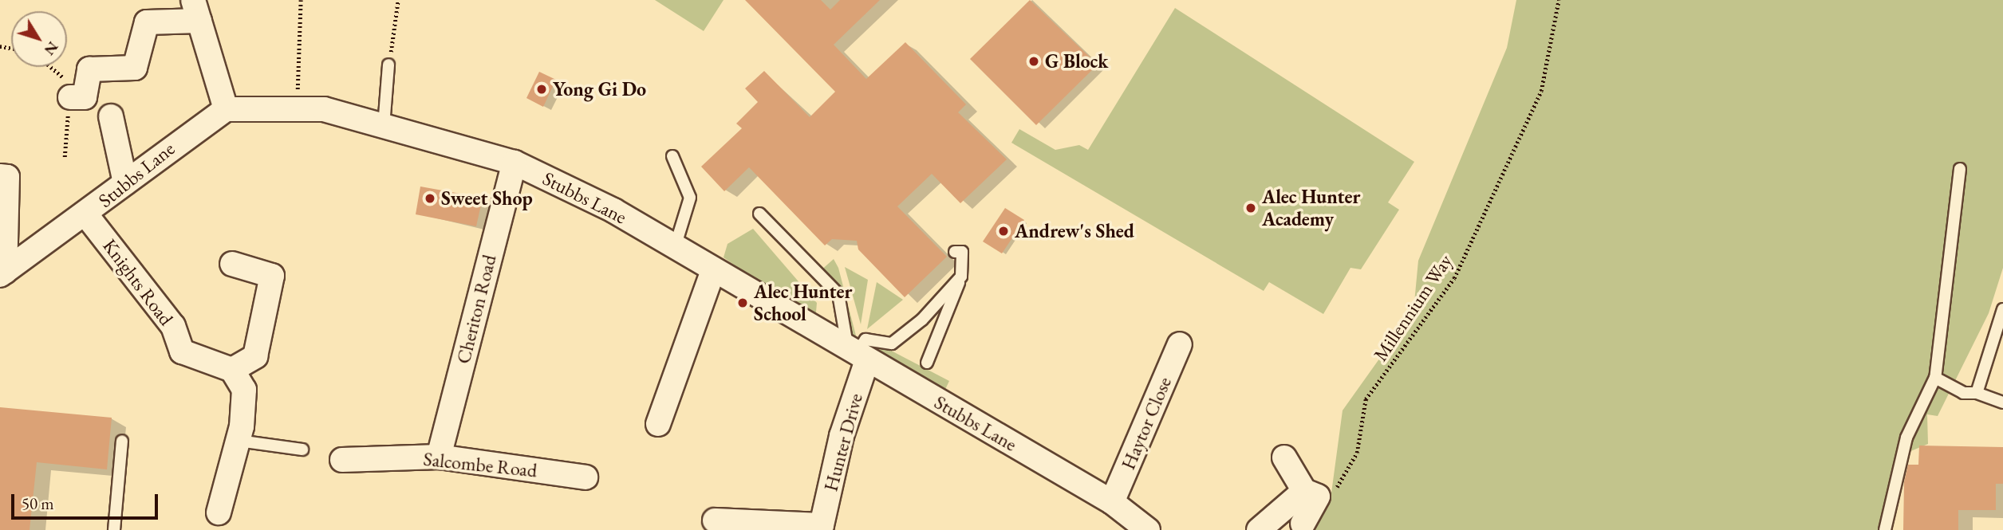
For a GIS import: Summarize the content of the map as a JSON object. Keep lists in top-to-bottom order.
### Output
{
  "streets": {
    "street": [
      "Stubbs Lane",
      "Knights Road",
      "Cheriton Road",
      "Haytor Close",
      "Hunter Drive",
      "Salcombe Road"
    ],
    "path": ["Millennium Way"]
  },
  "crossings": [
    ["Stubbs Lane", "Knights Road"],
    ["Stubbs Lane", "Cheriton Road"],
    ["Stubbs Lane", "Haytor Close"],
    ["Stubbs Lane", "Hunter Drive"],
    ["Cheriton Road", "Salcombe Road"]
  ],
  "places": [
    "G Block",
    "Yong Gi Do",
    "Sweet Shop",
    "Alec Hunter Academy",
    "Andrew's Shed",
    "Alec Hunter School"
  ],
  "scale_bar": "50 m",
  "north": "bottom right"
}
